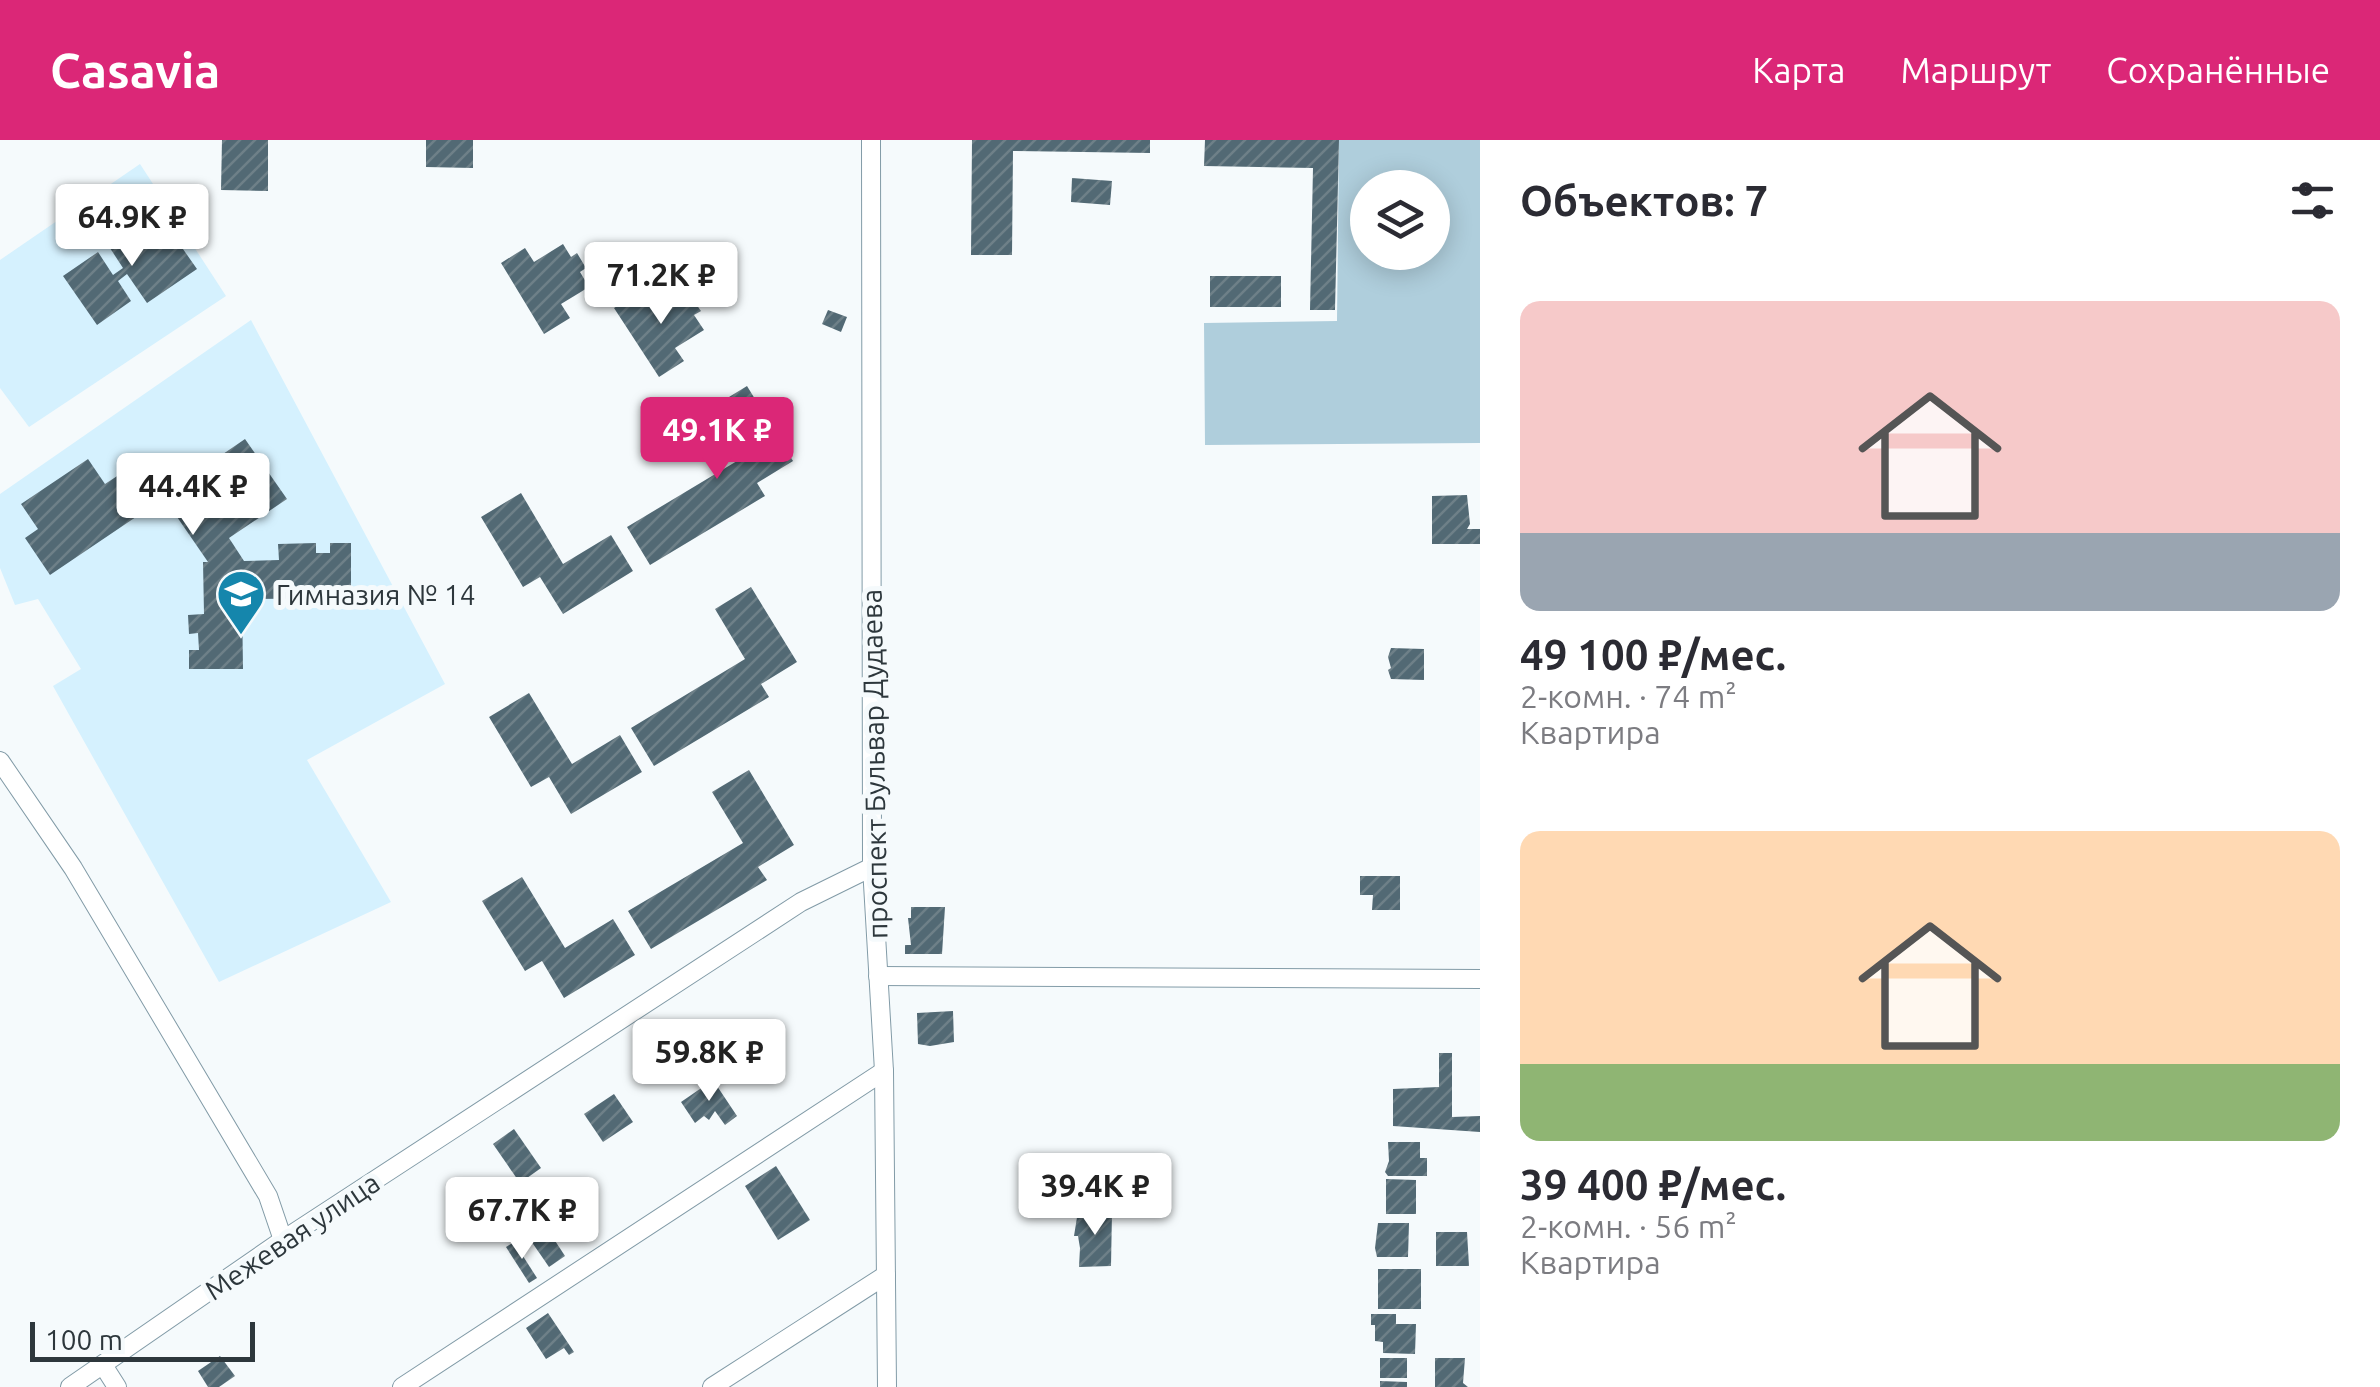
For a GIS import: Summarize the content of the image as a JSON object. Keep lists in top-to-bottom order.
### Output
{
  "streets": {
    "street": ["проспект Бульвар Дудаева", "Межевая улица"]
  },
  "crossings": [
    ["проспект Бульвар Дудаева", "Межевая улица"]
  ],
  "places": {
    "school or university": ["Гимназия № 14"]
  },
  "scale_bar": "100 m",
  "page": {
    "header": "Casavia",
    "nav": ["Карта", "Маршрут", "Сохранённые"],
    "heading": "Объектов: 7",
    "price": [
      "64.9K ₽",
      "71.2K ₽",
      "49.1K ₽",
      "44.4K ₽",
      "59.8K ₽",
      "39.4K ₽",
      "67.7K ₽"
    ],
    "list": [
      {
        "name": "49 100 ₽/мес.",
        "note": "2-комн. · 74 m² · Квартира"
      },
      {
        "name": "39 400 ₽/мес.",
        "note": "2-комн. · 56 m² · Квартира"
      }
    ],
    "scale": "100 m"
  }
}
